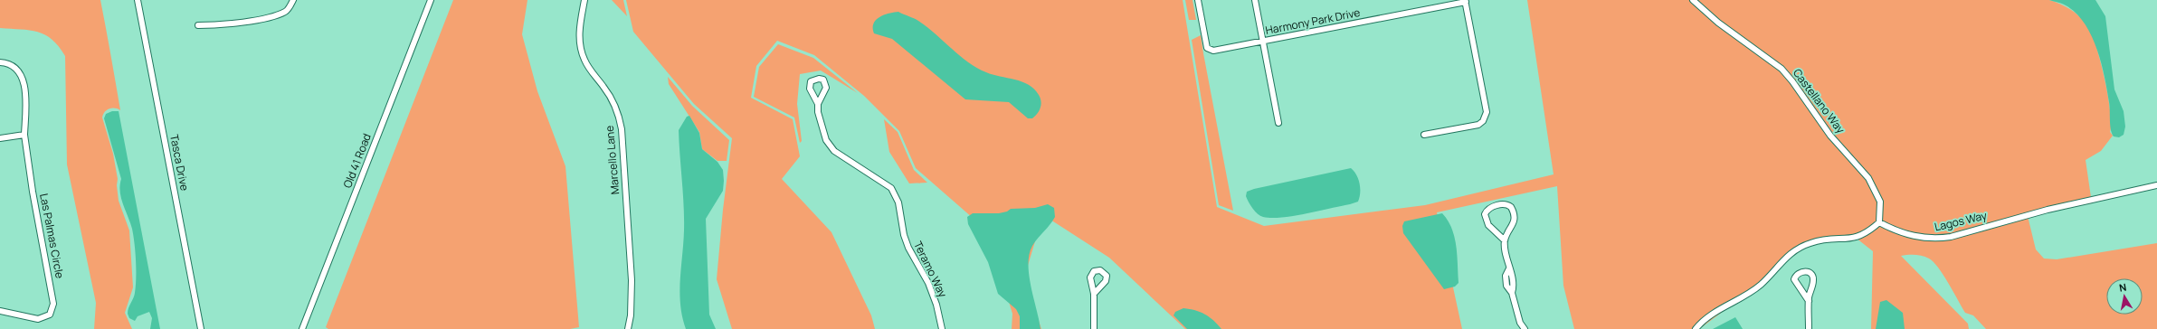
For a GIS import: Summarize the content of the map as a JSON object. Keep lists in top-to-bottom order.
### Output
{
  "streets": {
    "street": [
      "Harmony Park Drive",
      "Castellano Way",
      "Marcello Lane",
      "Old 41 Road",
      "Tasca Drive",
      "Lagos Way",
      "Las Palmas Circle",
      "Teramo Way"
    ]
  },
  "crossings": [
    ["Castellano Way", "Lagos Way"]
  ],
  "north": "top"
}
